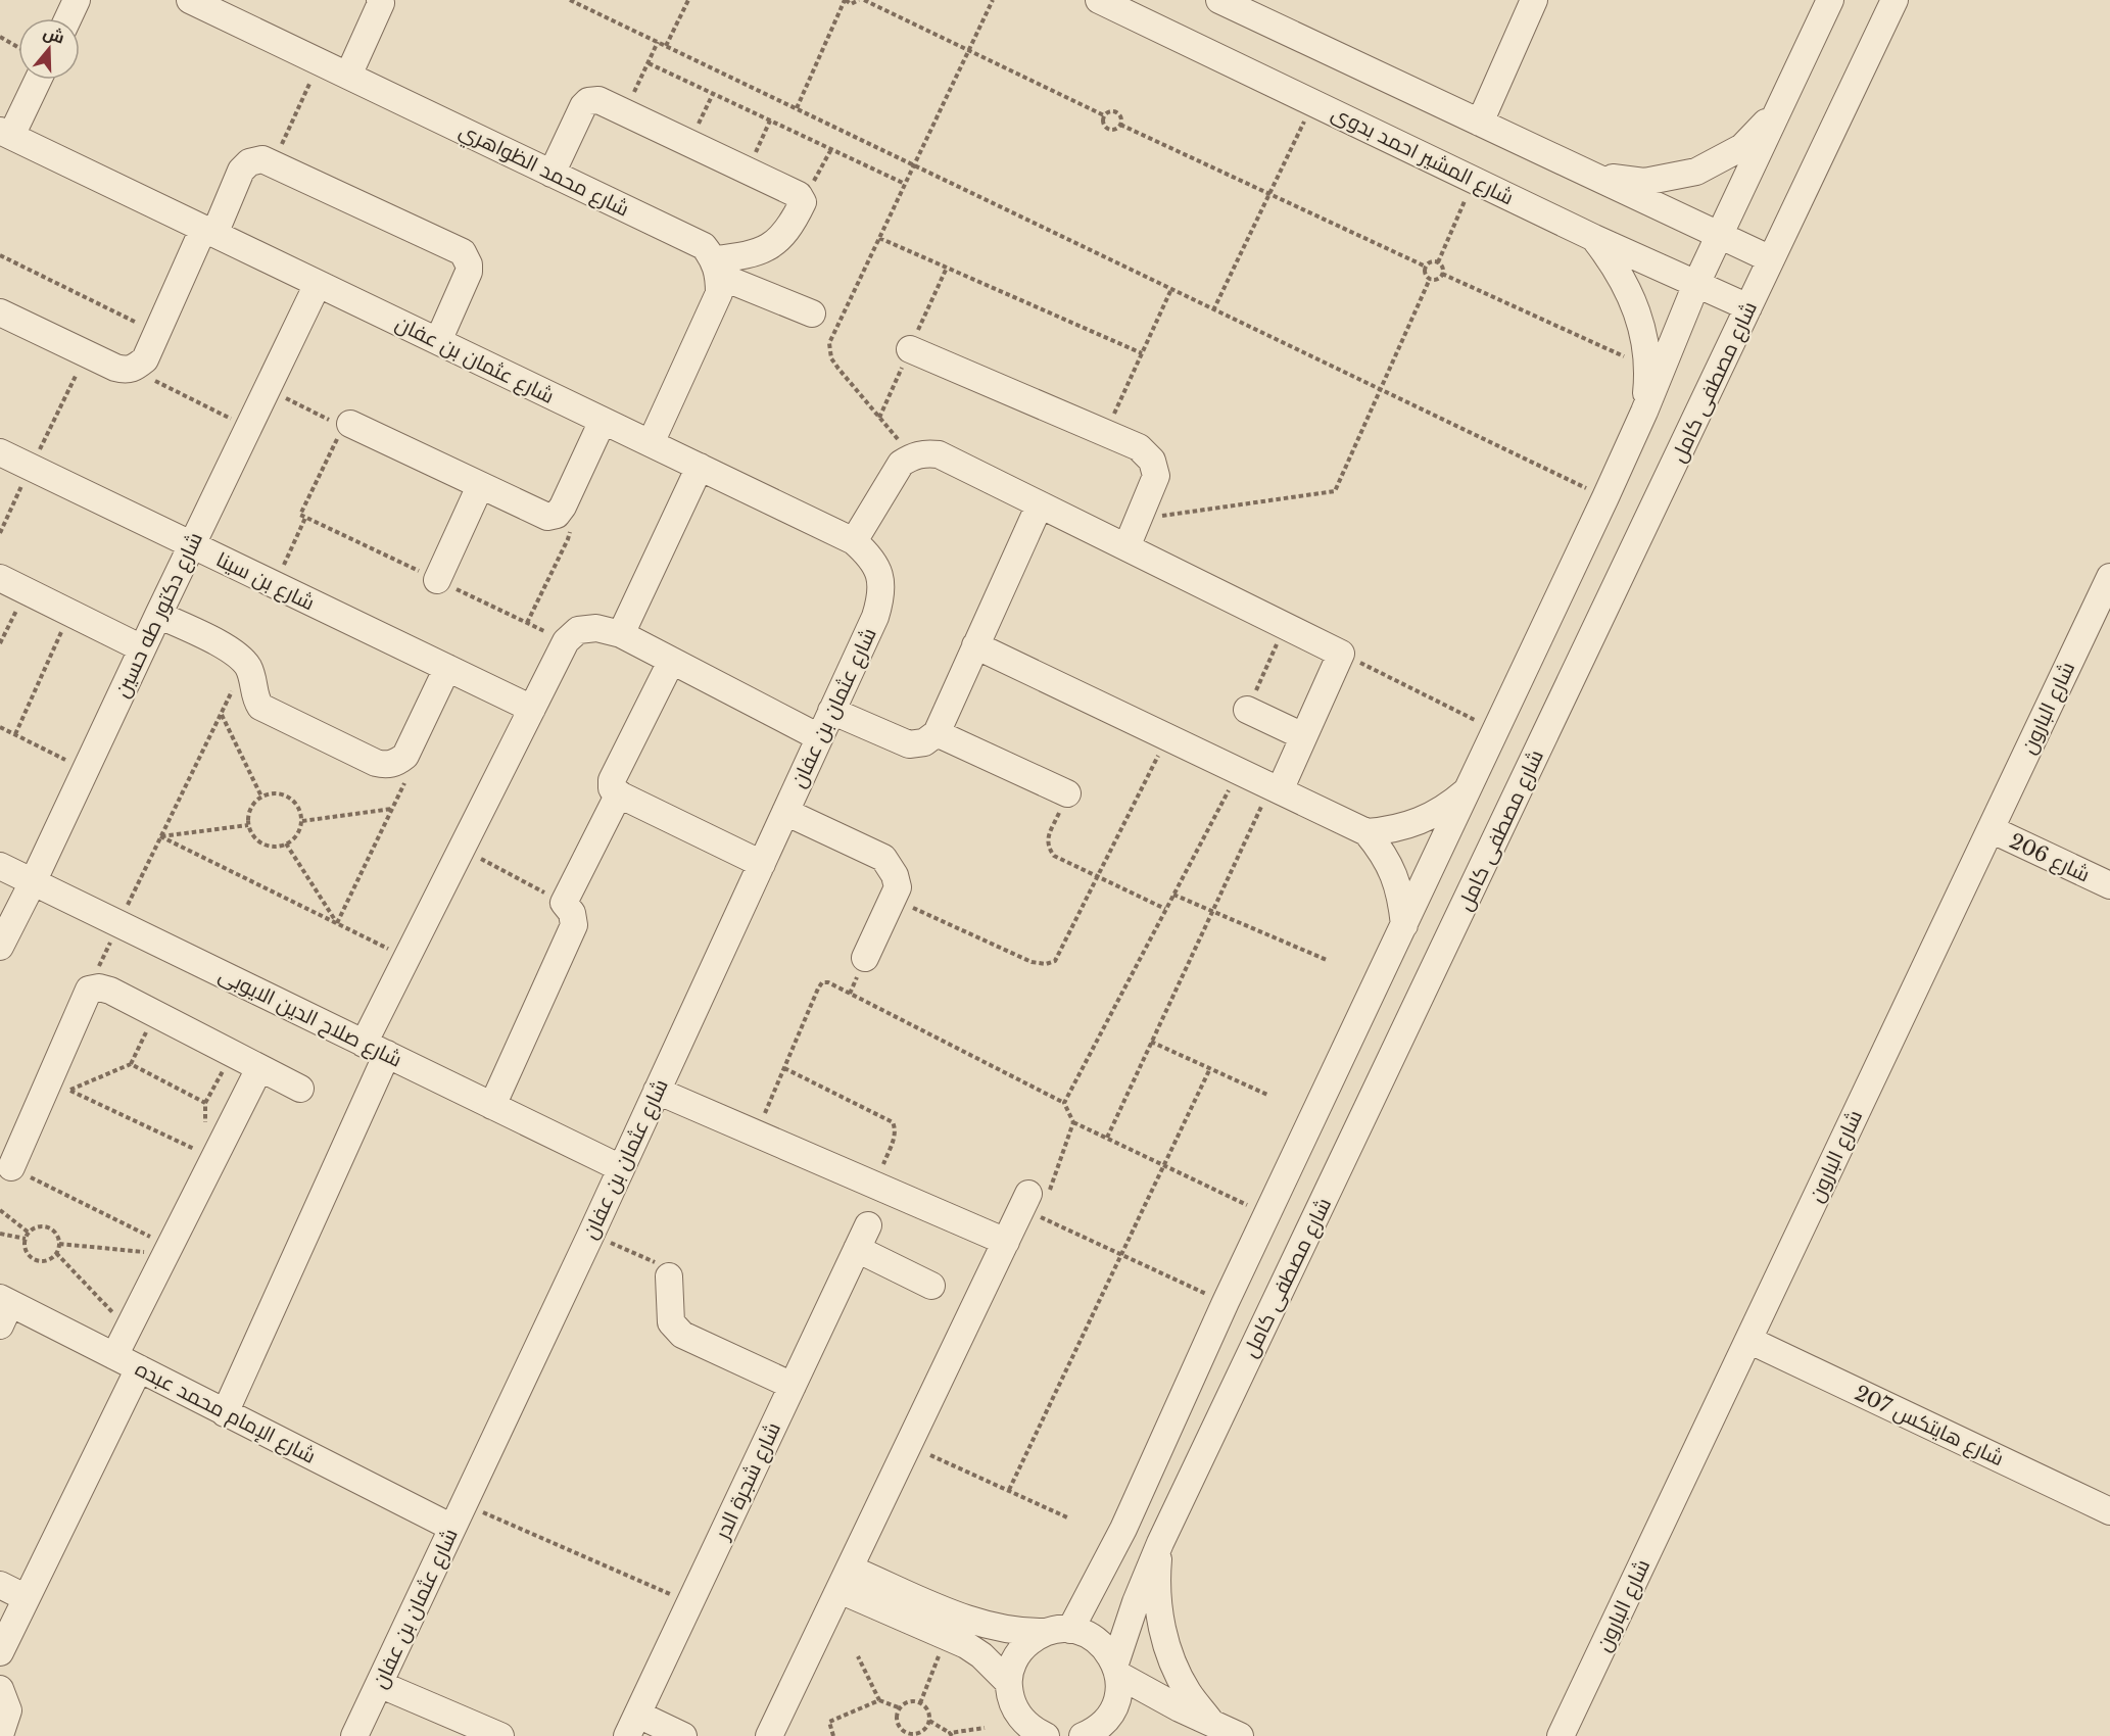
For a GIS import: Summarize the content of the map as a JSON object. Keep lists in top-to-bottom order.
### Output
{
  "streets": {
    "street": [
      "شارع المشير احمد بدوى",
      "شارع محمد الظواهري",
      "شارع عثمان بن عفان",
      "شارع مصطفى كامل",
      "شارع بن سينا",
      "شارع دكتور طه حسين",
      "شارع البارون",
      "شارع 206",
      "شارع صلاح الدين الايوبى",
      "شارع الإمام محمد عبده",
      "شارع هايتكس 207",
      "شارع شجرة الدر"
    ]
  },
  "crossings": [
    ["شارع المشير احمد بدوى", "شارع مصطفى كامل"],
    ["شارع عثمان بن عفان", "شارع دكتور طه حسين"],
    ["شارع عثمان بن عفان", "شارع صلاح الدين الايوبى"],
    ["شارع عثمان بن عفان", "شارع الإمام محمد عبده"],
    ["شارع بن سينا", "شارع دكتور طه حسين"],
    ["شارع دكتور طه حسين", "شارع صلاح الدين الايوبى"],
    ["شارع البارون", "شارع 206"],
    ["شارع البارون", "شارع هايتكس 207"]
  ],
  "north": "top"
}
